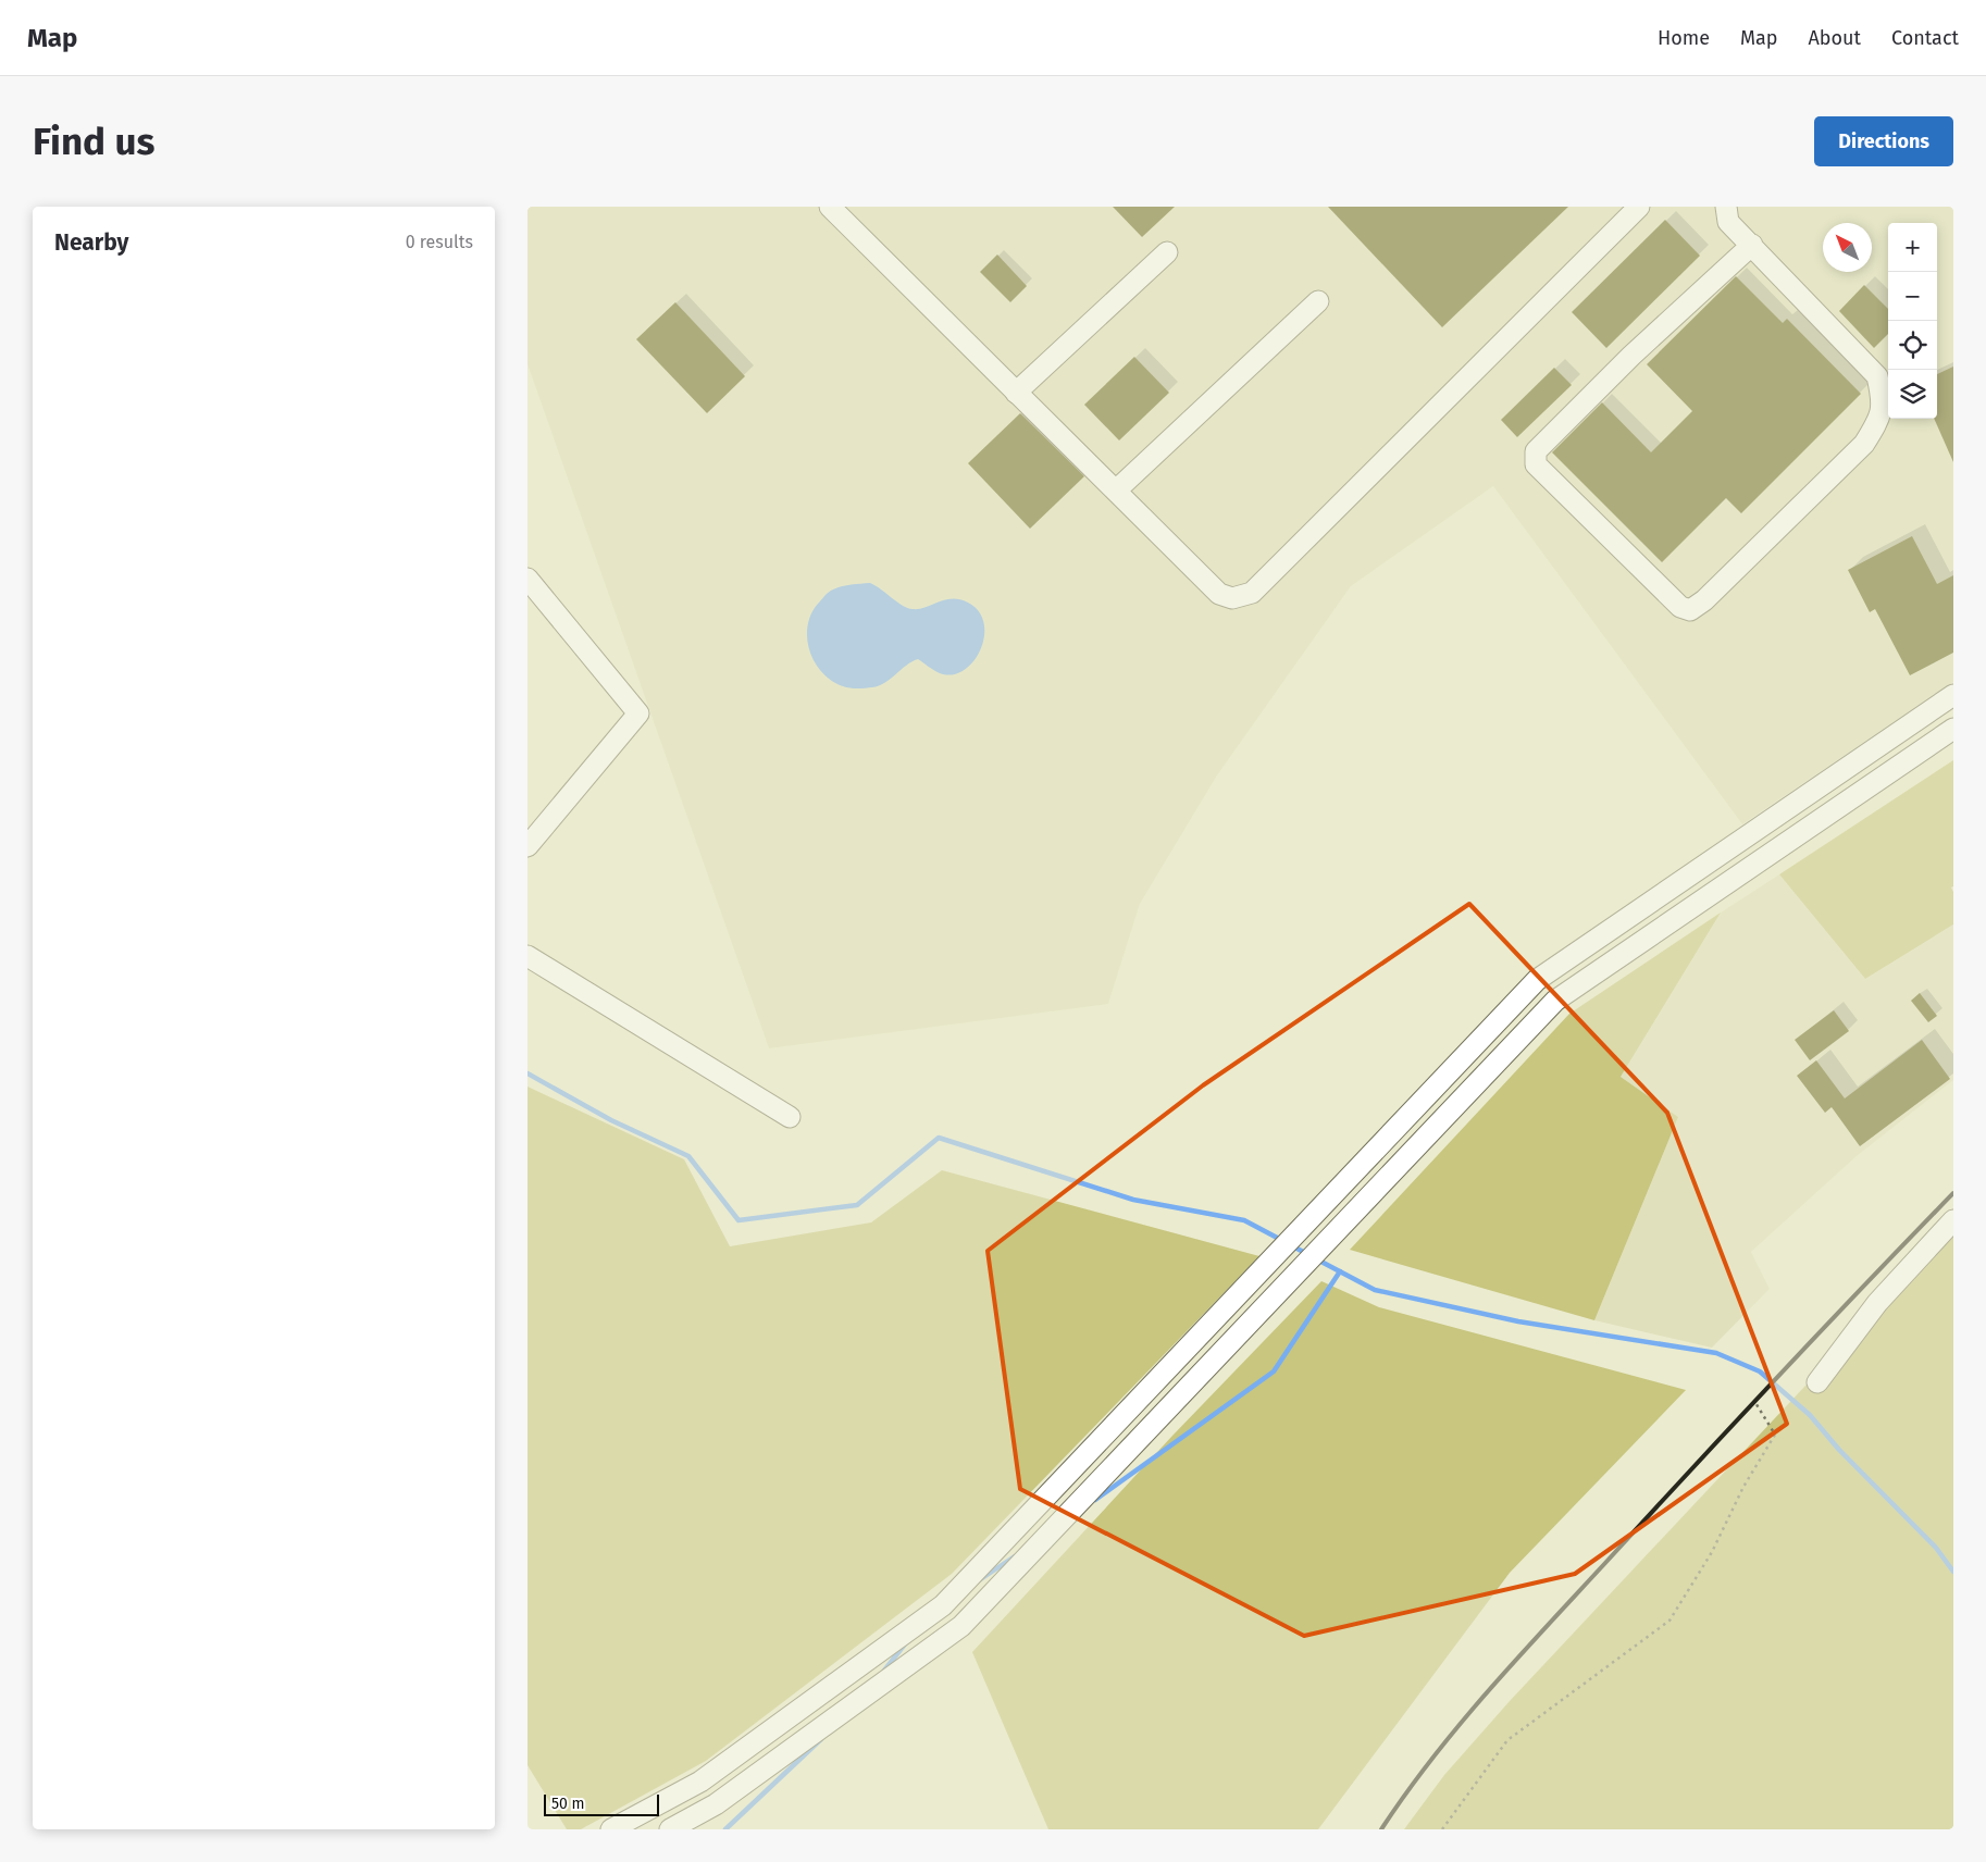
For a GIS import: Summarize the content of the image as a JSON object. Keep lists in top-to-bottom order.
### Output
{
  "scale_bar": "50 m",
  "north": "top left",
  "page": {
    "header": "Map",
    "nav": [
      "Home",
      "Map",
      "About",
      "Contact"
    ],
    "buttons": "Directions",
    "title": "Find us",
    "heading": ["Nearby", "0 results"],
    "map_buttons": ["+", "−"],
    "scale": "50 m"
  }
}
